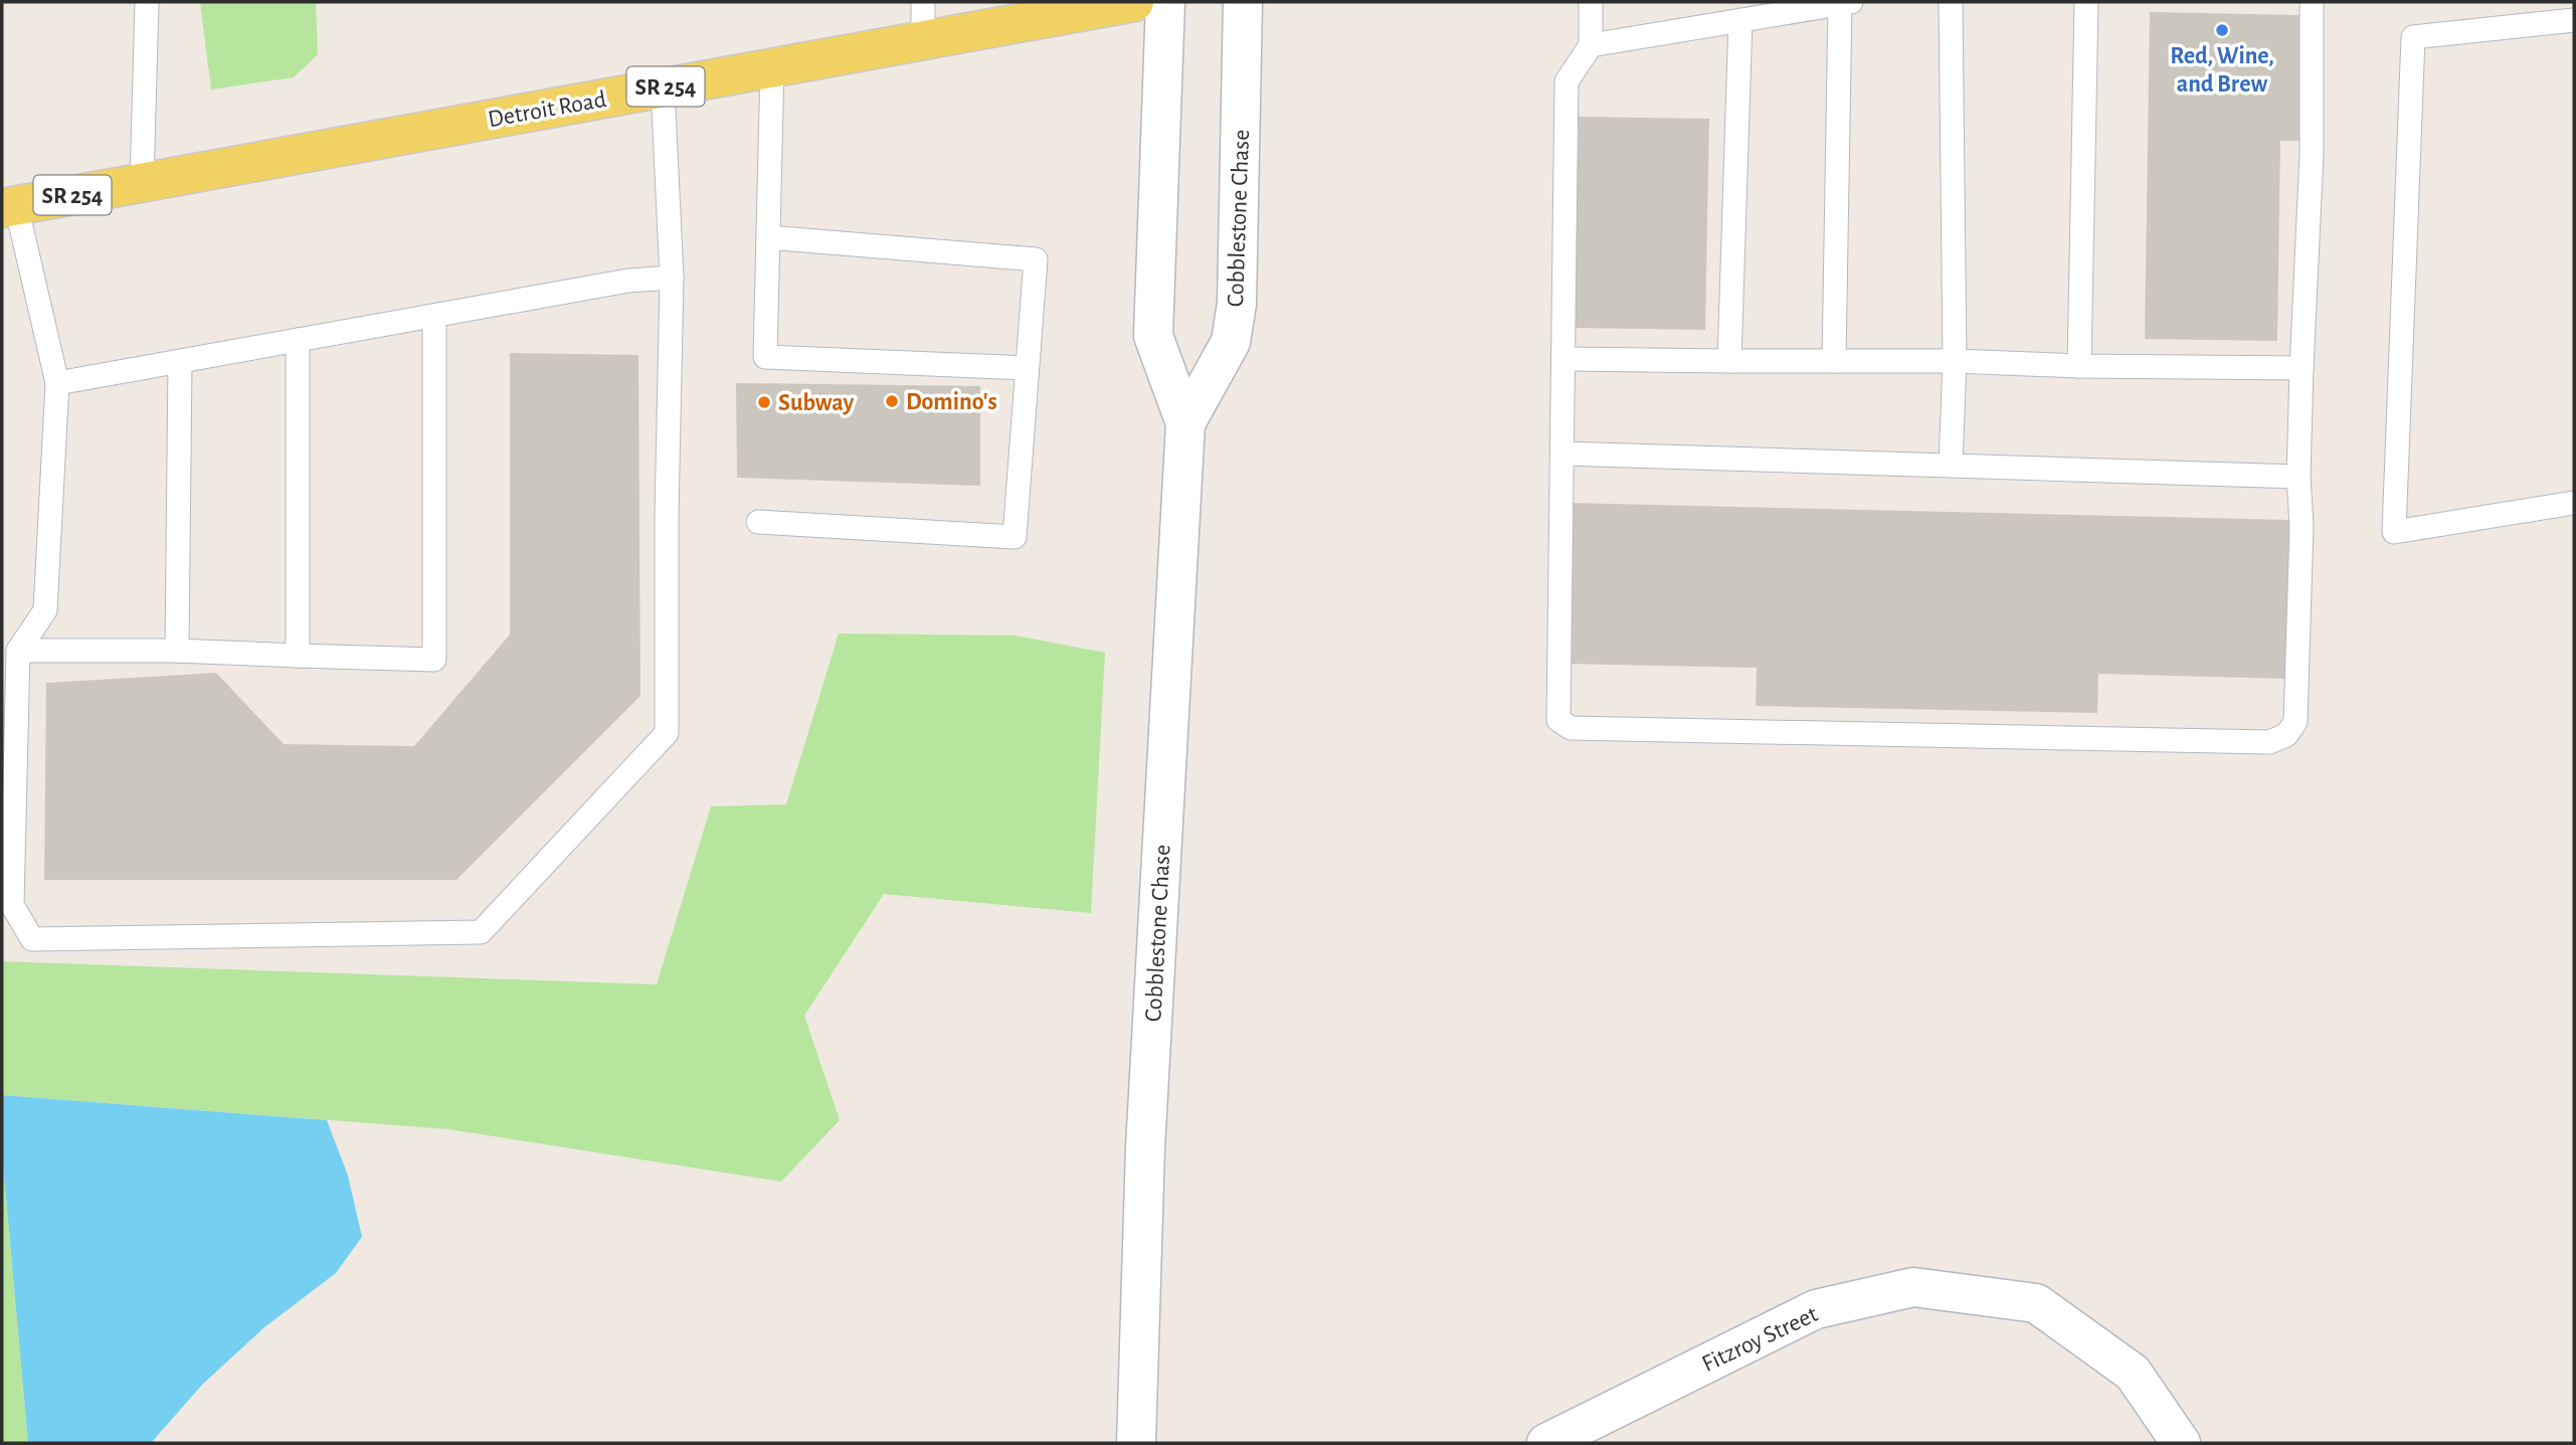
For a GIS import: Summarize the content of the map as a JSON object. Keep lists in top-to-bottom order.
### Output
{
  "streets": {
    "main road": ["SR 254", "Detroit Road"],
    "street": ["Cobblestone Chase", "Fitzroy Street"]
  },
  "places": ["Red, Wine, and Brew", "Domino's", "Subway"]
}
